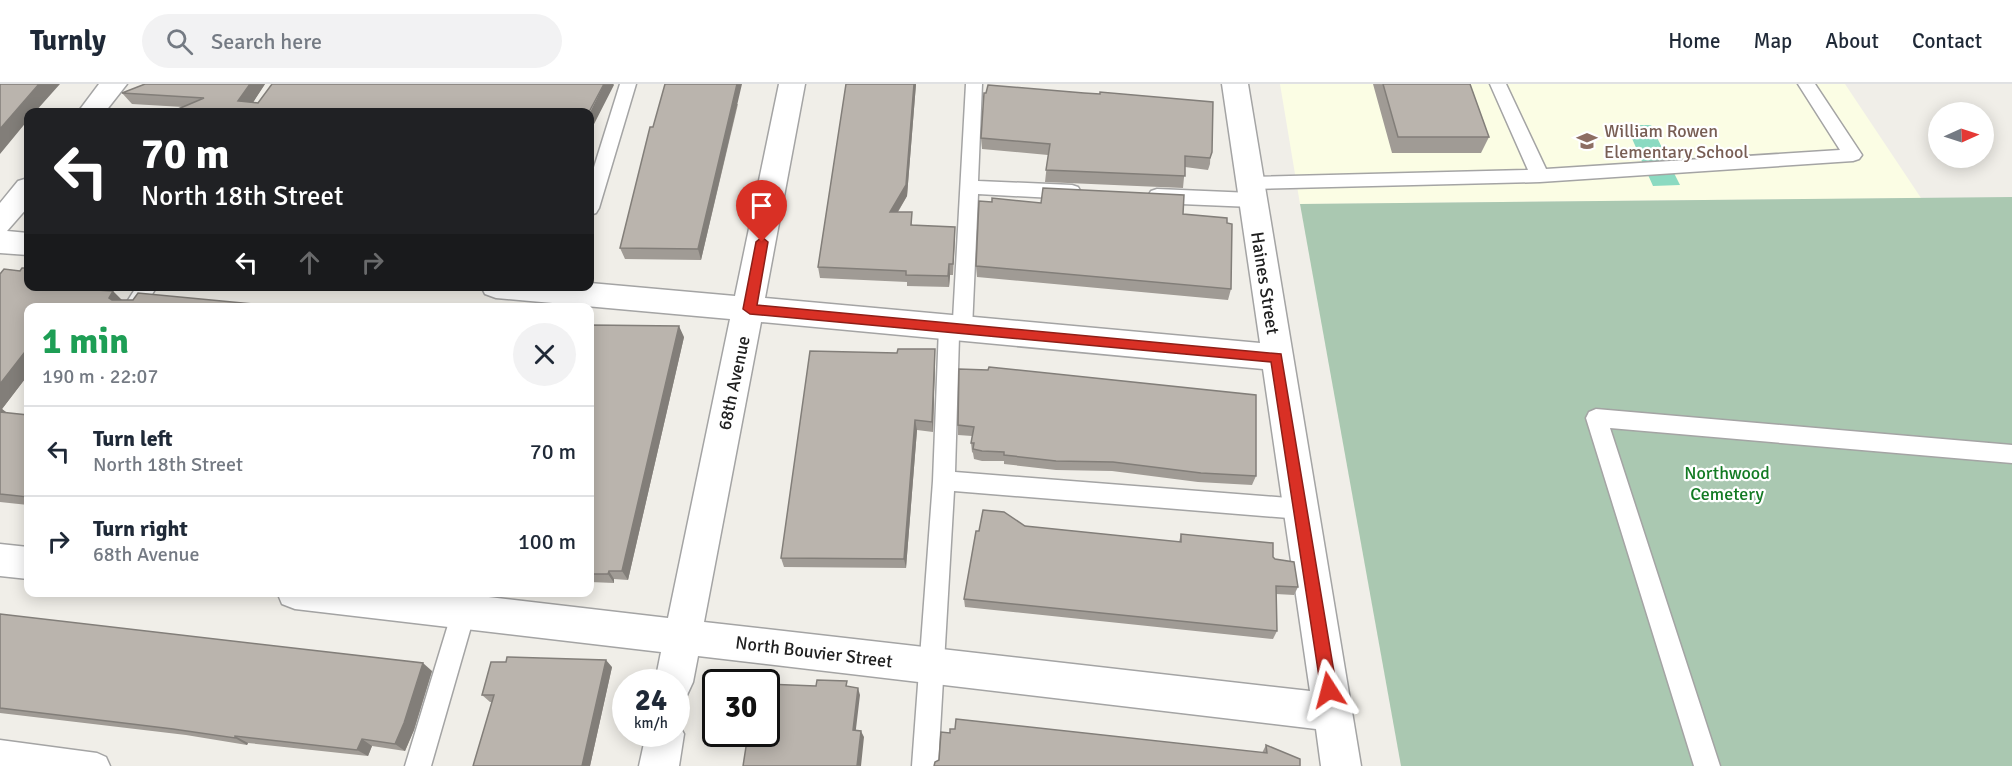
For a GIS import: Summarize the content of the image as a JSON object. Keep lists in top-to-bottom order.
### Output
{
  "streets": {
    "street": ["Haines Street", "68th Avenue", "North Bouvier Street"]
  },
  "crossings": [
    ["Haines Street", "North Bouvier Street"],
    ["68th Avenue", "North Bouvier Street"]
  ],
  "parks": ["Northwood Cemetery"],
  "places": {
    "school or university": ["William Rowen Elementary School"]
  },
  "north": "right",
  "page": {
    "header": "Turnly",
    "search": "Search here",
    "nav": [
      "Home",
      "Map",
      "About",
      "Contact"
    ],
    "turn": ["70 m", "North 18th Street"],
    "heading": ["1 min", "190 m · 22:07"],
    "list": [
      {
        "name": "Turn left",
        "note": "North 18th Street",
        "value": "70 m"
      },
      {
        "name": "Turn right",
        "note": "68th Avenue",
        "value": "100 m"
      }
    ],
    "speed": "24 km/h",
    "limit": "30"
  }
}
